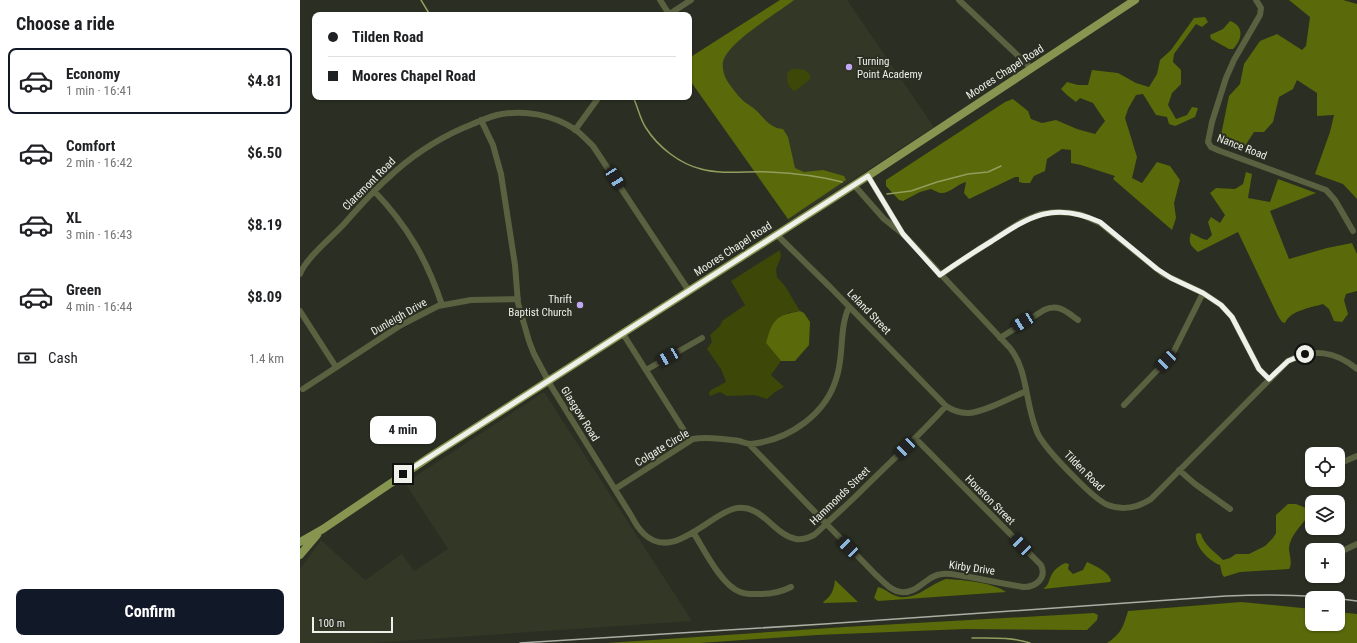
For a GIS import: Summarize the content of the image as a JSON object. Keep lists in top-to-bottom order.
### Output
{
  "streets": {
    "main road": ["Moores Chapel Road"],
    "street": [
      "Nance Road",
      "Claremont Road",
      "Leland Street",
      "Dunleigh Drive",
      "Glasgow Road",
      "Colgate Circle",
      "Tilden Road",
      "Hammonds Street",
      "Houston Street",
      "Kirby Drive"
    ]
  },
  "crossings": [
    ["Moores Chapel Road", "Claremont Road"],
    ["Moores Chapel Road", "Leland Street"],
    ["Moores Chapel Road", "Glasgow Road"],
    ["Moores Chapel Road", "Tilden Road"],
    ["Claremont Road", "Glasgow Road"],
    ["Leland Street", "Colgate Circle"],
    ["Leland Street", "Hammonds Street"],
    ["Dunleigh Drive", "Glasgow Road"],
    ["Glasgow Road", "Colgate Circle"],
    ["Glasgow Road", "Hammonds Street"],
    ["Colgate Circle", "Kirby Drive"],
    ["Hammonds Street", "Houston Street"],
    ["Hammonds Street", "Kirby Drive"],
    ["Houston Street", "Kirby Drive"]
  ],
  "places": ["Turning Point Academy", "Thrift Baptist Church"],
  "scale_bar": "100 m",
  "page": {
    "heading": "Choose a ride",
    "banner": ["Tilden Road", "Moores Chapel Road"],
    "list": [
      {
        "name": "Economy",
        "note": "1 min · 16:41",
        "value": "$4.81"
      },
      {
        "name": "Comfort",
        "note": "2 min · 16:42",
        "value": "$6.50"
      },
      {
        "name": "XL",
        "note": "3 min · 16:43",
        "value": "$8.19"
      },
      {
        "name": "Green",
        "note": "4 min · 16:44",
        "value": "$8.09"
      }
    ],
    "pay": ["Cash", "1.4 km"],
    "bubble": "4 min",
    "map_buttons": ["+", "−"],
    "buttons": "Confirm",
    "scale": "100 m"
  }
}
